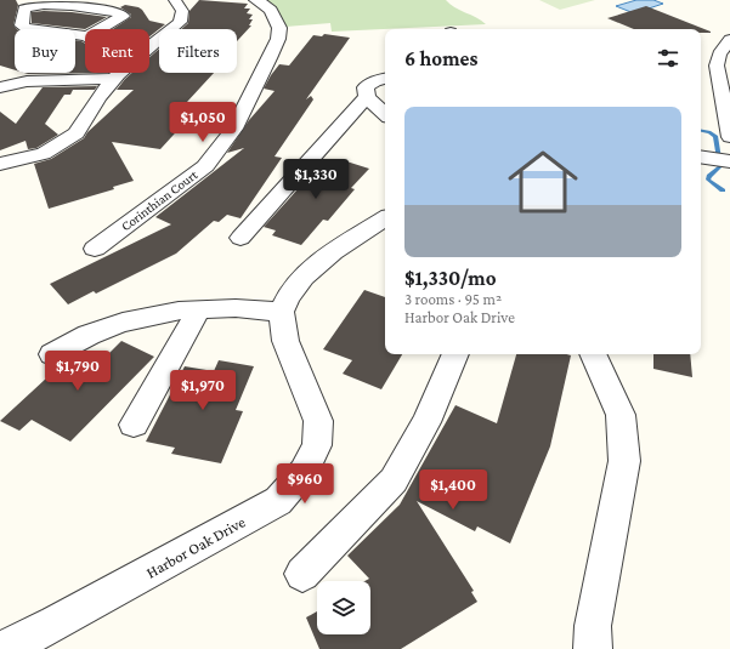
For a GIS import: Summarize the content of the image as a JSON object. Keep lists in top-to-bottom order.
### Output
{
  "streets": {
    "street": ["Corinthian Court", "Harbor Oak Drive"]
  },
  "page": {
    "chip": ["Buy", "Rent", "Filters"],
    "heading": "6 homes",
    "list": [
      {
        "name": "$1,330/mo",
        "note": "3 rooms · 95 m² · Harbor Oak Drive"
      }
    ],
    "price": [
      "$1,050",
      "$1,330",
      "$1,790",
      "$1,970",
      "$960",
      "$1,400"
    ]
  }
}
